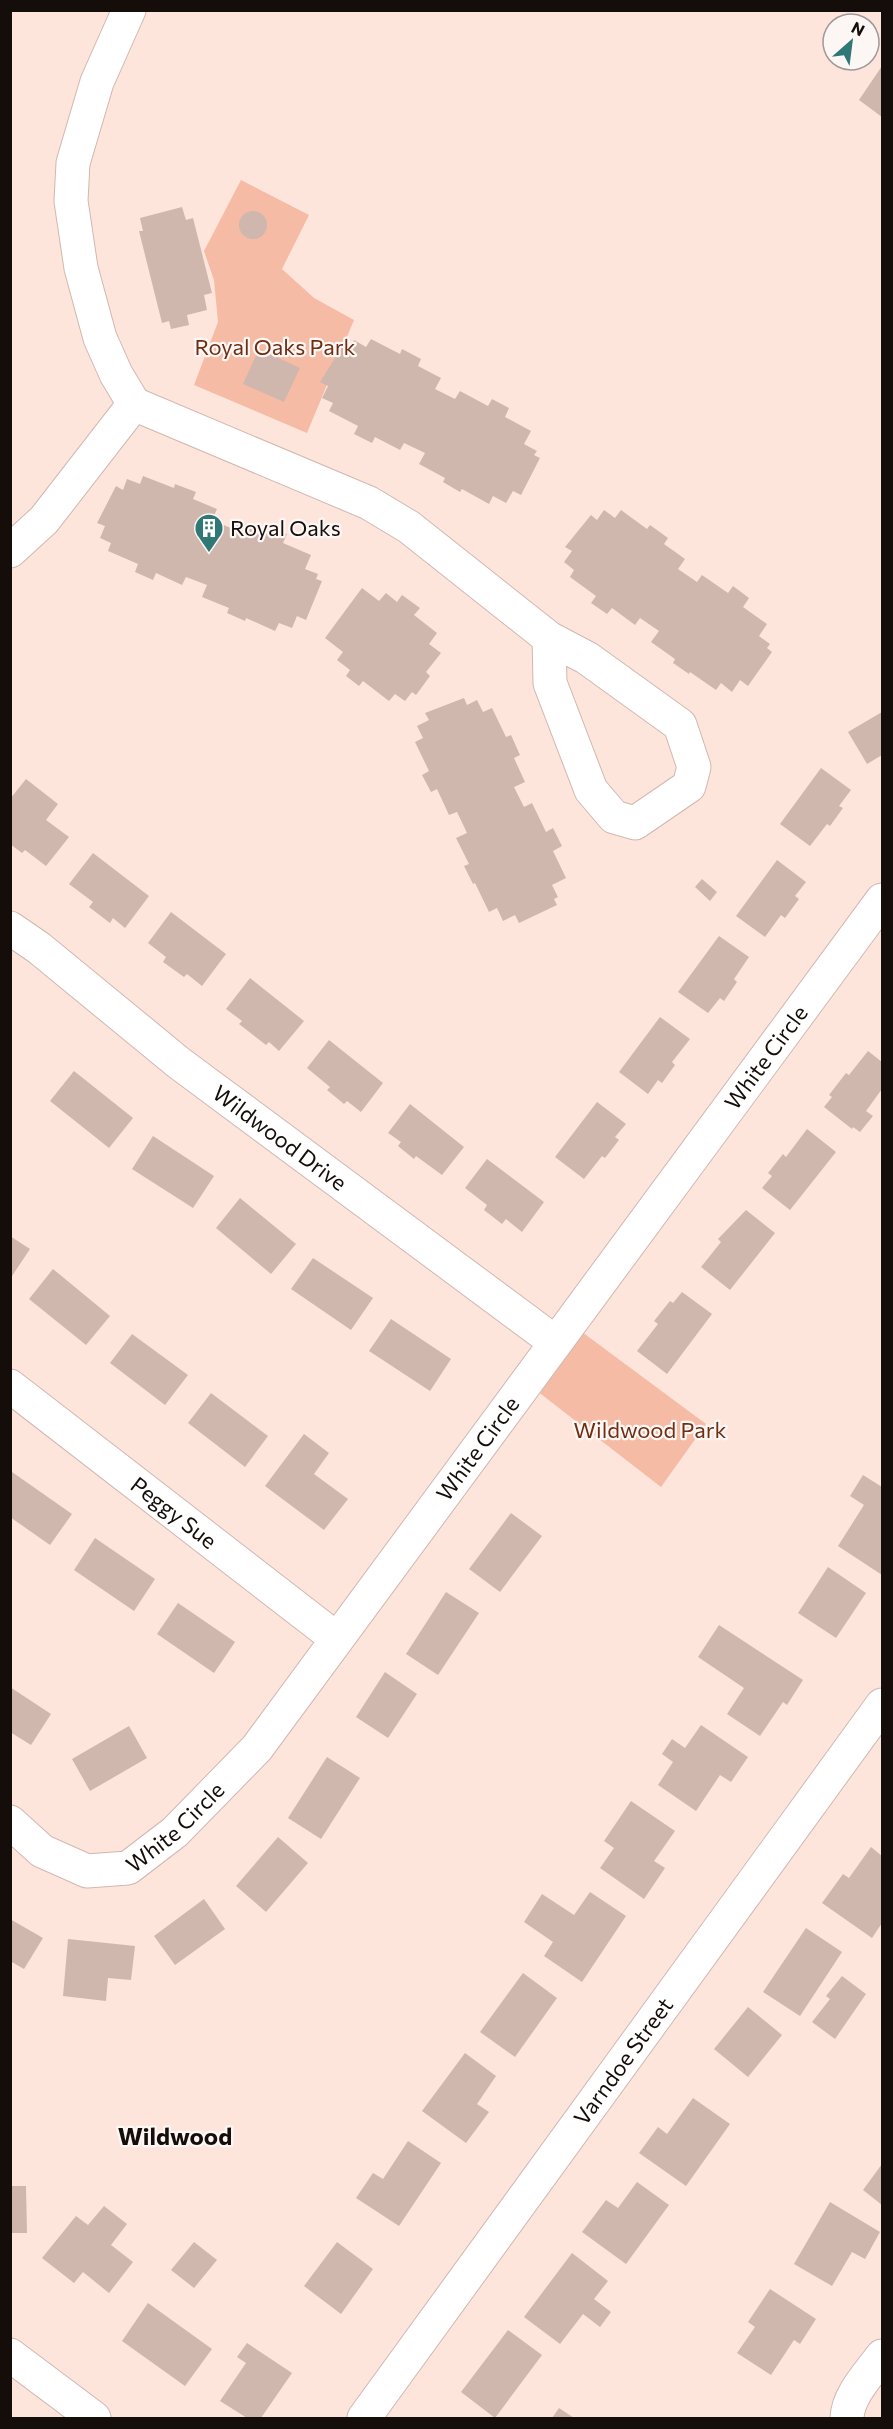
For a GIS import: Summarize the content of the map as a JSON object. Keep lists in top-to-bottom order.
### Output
{
  "streets": {
    "street": [
      "White Circle",
      "Wildwood Drive",
      "Peggy Sue",
      "Varndoe Street"
    ]
  },
  "crossings": [
    ["White Circle", "Wildwood Drive"],
    ["White Circle", "Peggy Sue"]
  ],
  "districts": ["Wildwood"],
  "parks": ["Royal Oaks Park", "Wildwood Park"],
  "places": {
    "building": ["Royal Oaks"]
  },
  "north": "top right"
}
